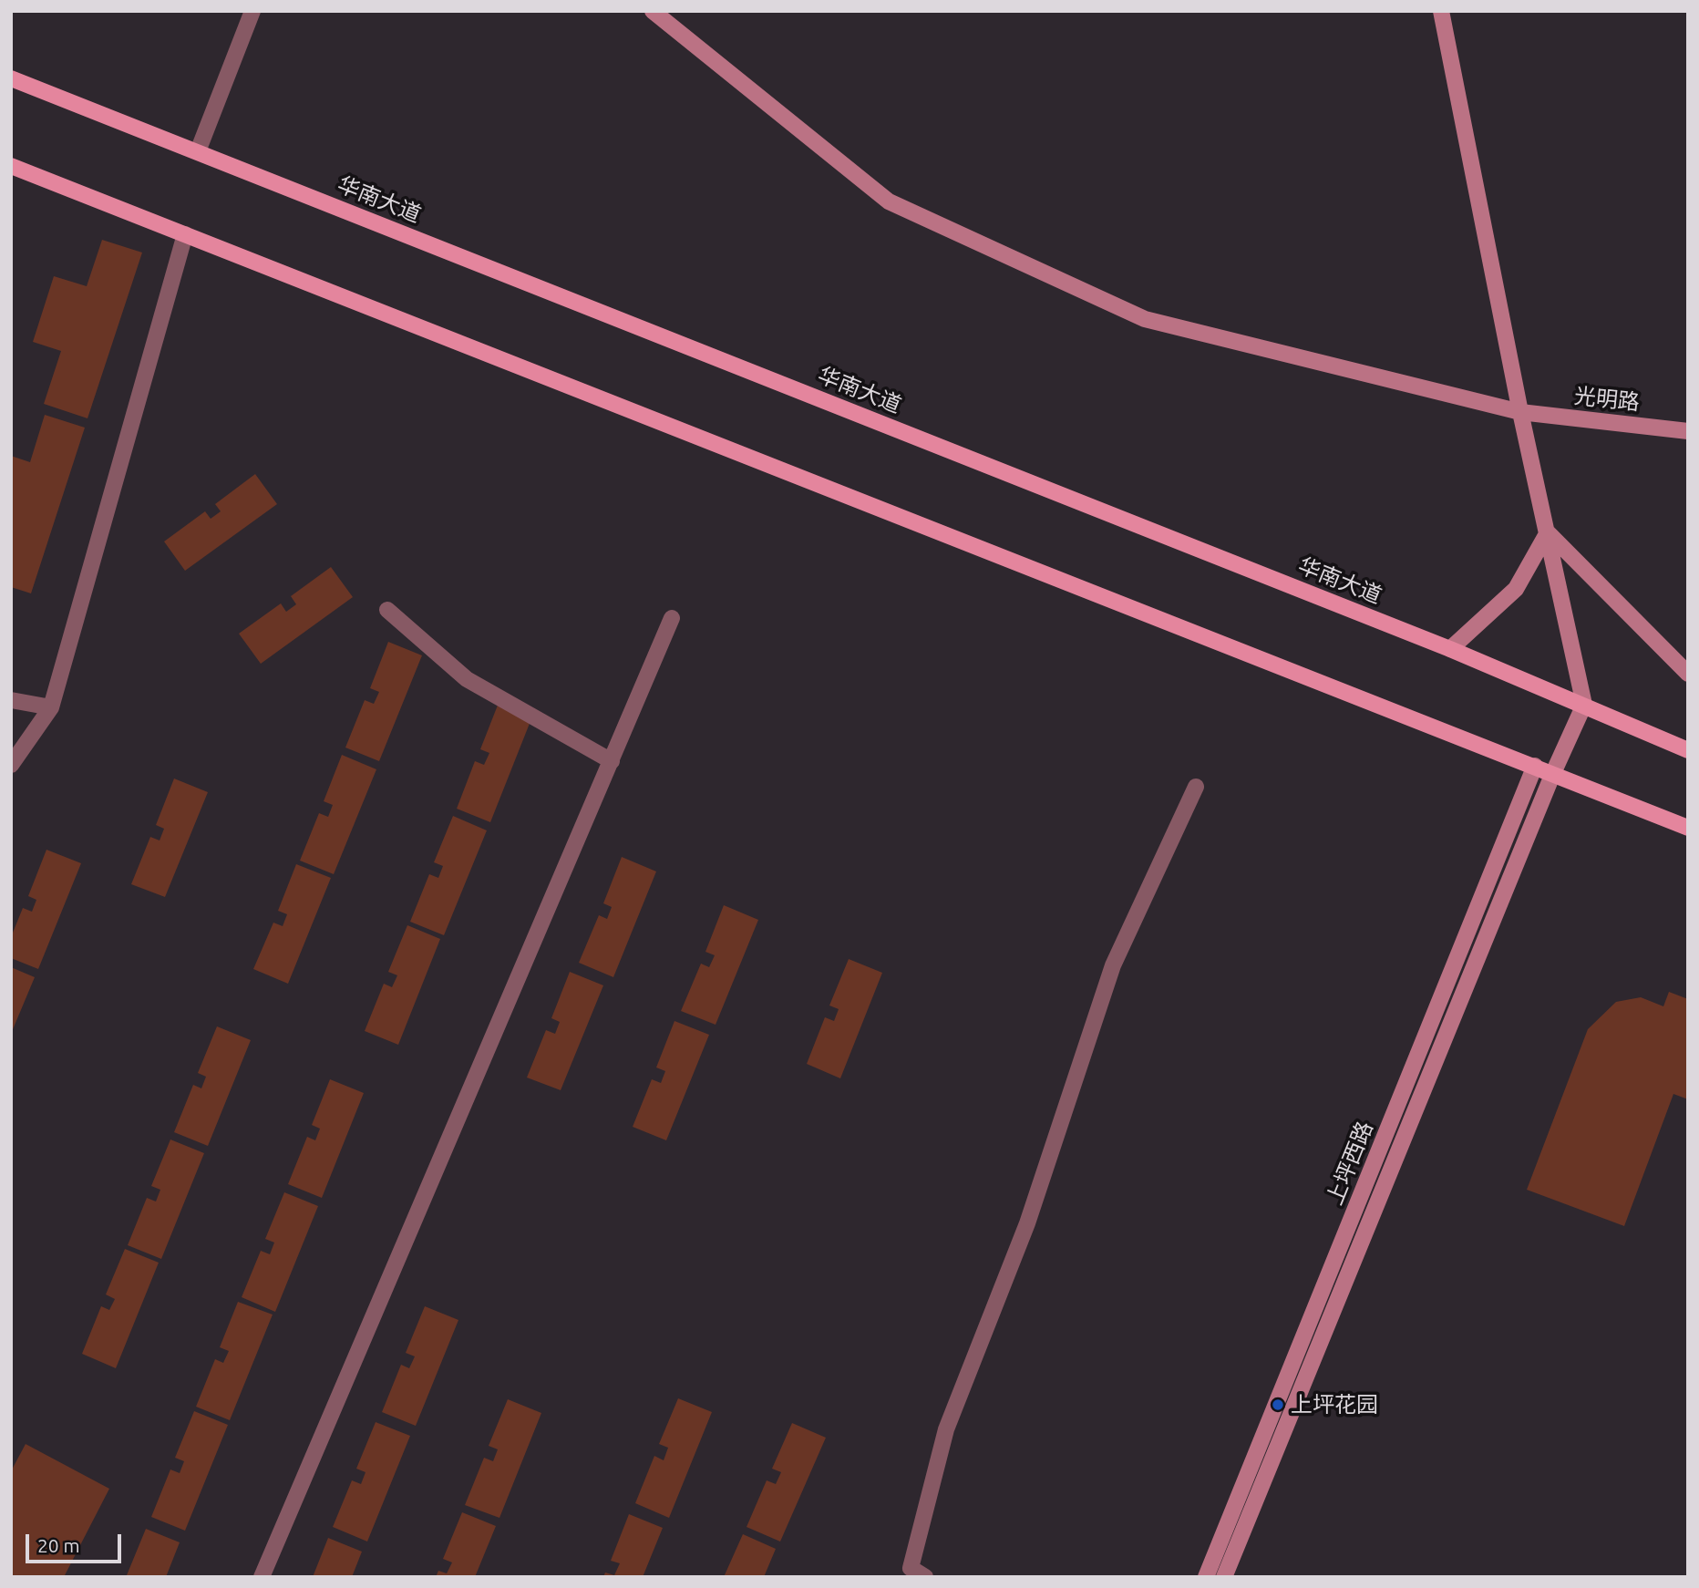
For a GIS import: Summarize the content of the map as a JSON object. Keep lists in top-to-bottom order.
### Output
{
  "streets": {
    "main road": ["华南大道"],
    "street": ["光明路", "上坪西路"]
  },
  "crossings": [
    ["华南大道", "上坪西路"]
  ],
  "places": ["上坪花园"],
  "scale_bar": "20 m"
}
